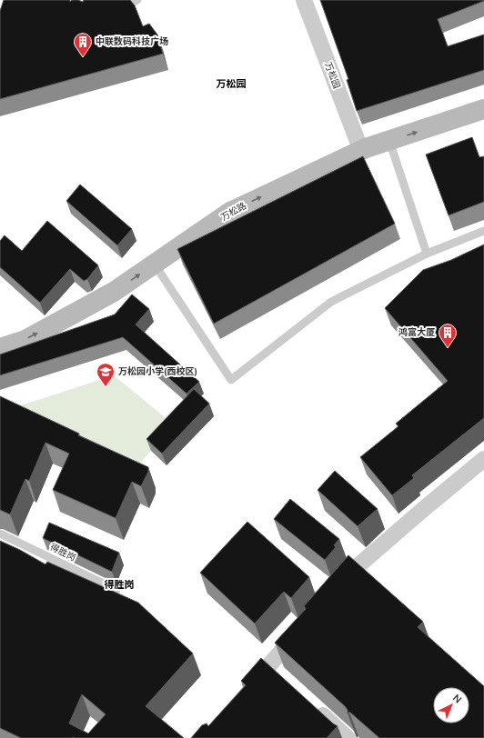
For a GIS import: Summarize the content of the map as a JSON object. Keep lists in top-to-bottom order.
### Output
{
  "streets": {
    "street": ["万松园", "万松路"],
    "lane": ["得胜岗"]
  },
  "crossings": [
    ["万松园", "万松路"]
  ],
  "one_way": ["万松路"],
  "districts": ["万松园", "得胜岗"],
  "places": {
    "building": ["中联数码科技广场", "鸿富大厦"],
    "school or university": ["万松园小学(西校区)"]
  },
  "north": "top right"
}
